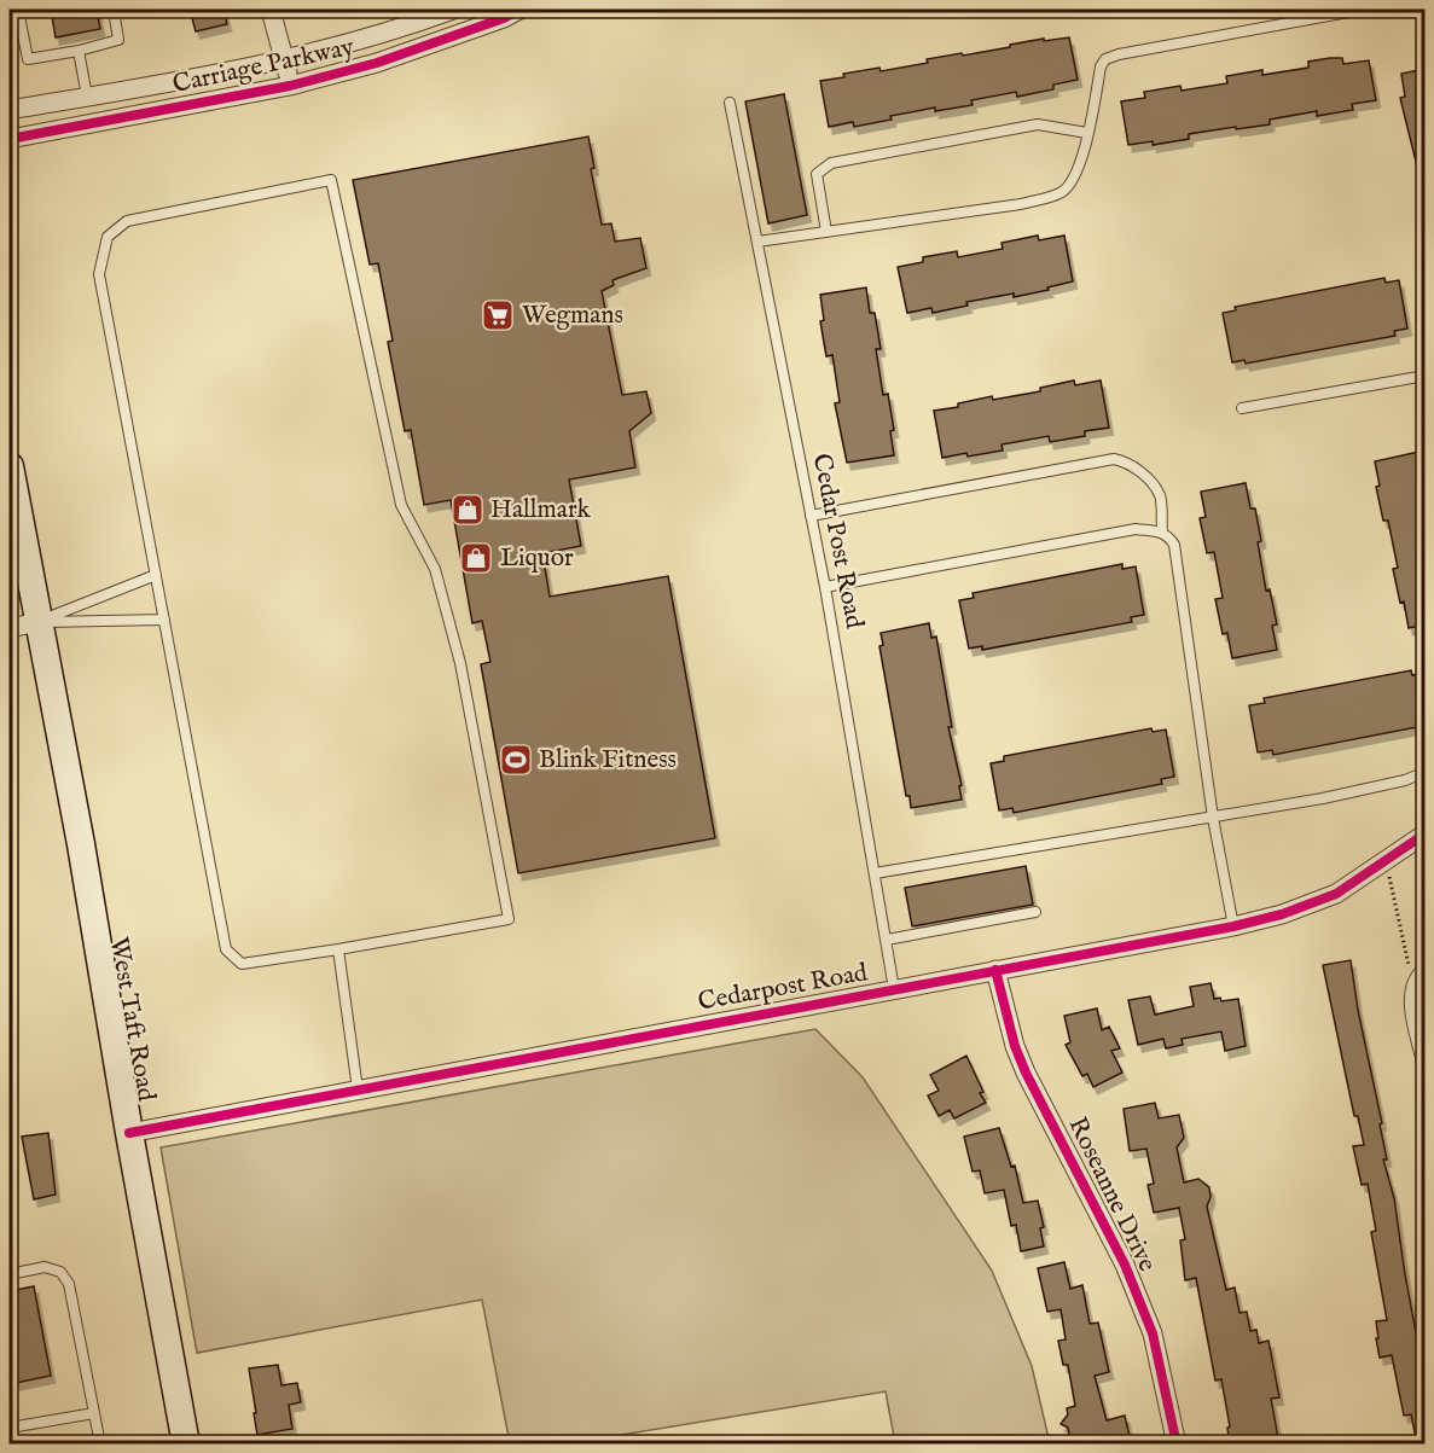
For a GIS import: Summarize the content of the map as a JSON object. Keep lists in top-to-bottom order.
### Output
{
  "streets": {
    "main road": ["West Taft Road"],
    "street": ["Carriage Parkway", "Cedarpost Road", "Roseanne Drive"],
    "lane": ["Cedar Post Road"]
  },
  "crossings": [
    ["Cedar Post Road", "Cedarpost Road"],
    ["Cedarpost Road", "West Taft Road"],
    ["Cedarpost Road", "Roseanne Drive"]
  ],
  "places": {
    "supermarket": ["Wegmans"],
    "shop": ["Hallmark", "Liquor"],
    "sports": ["Blink Fitness"]
  }
}
